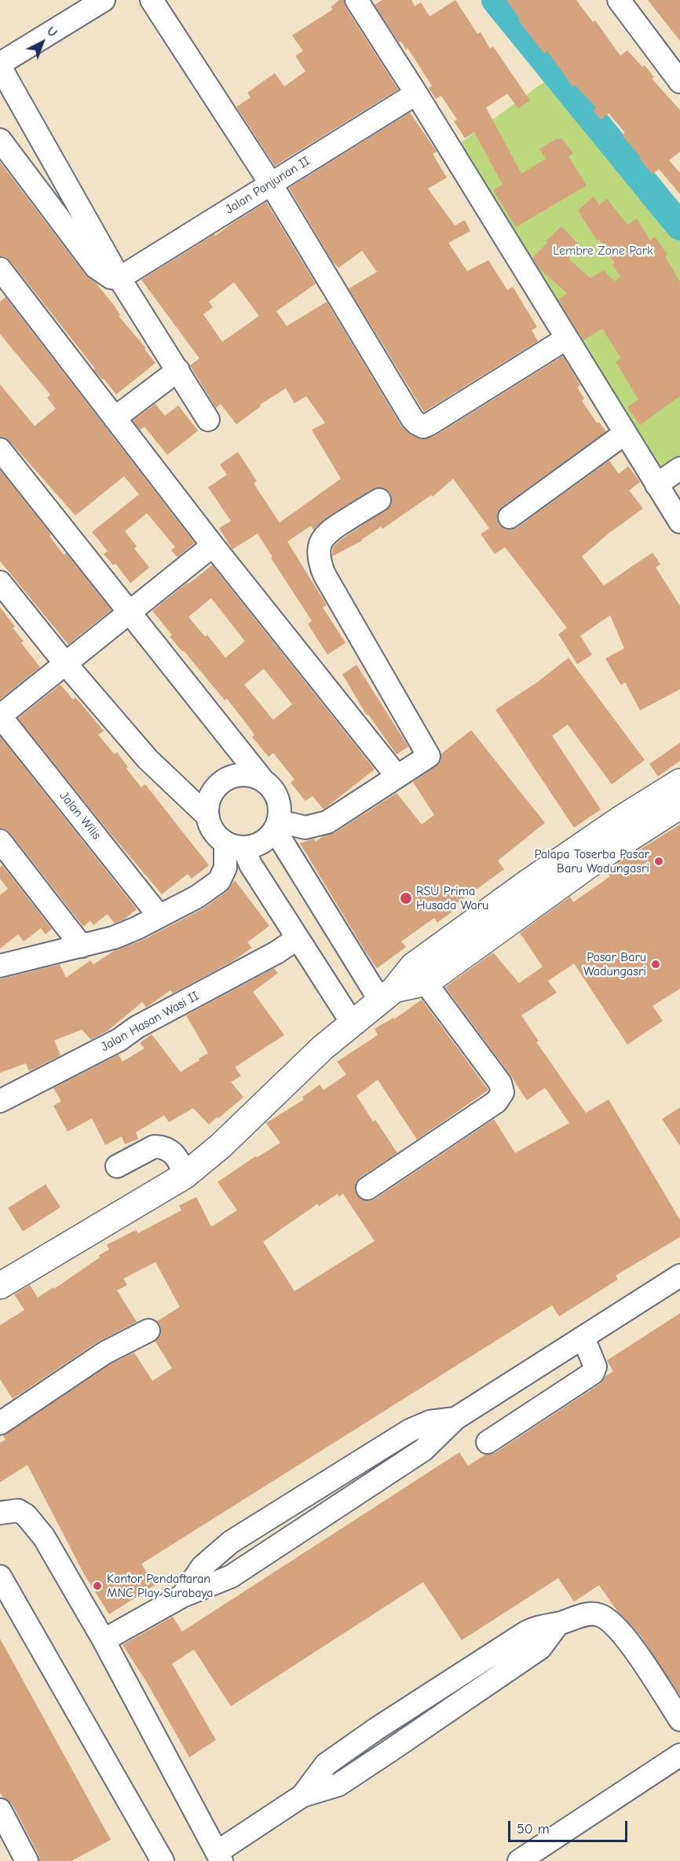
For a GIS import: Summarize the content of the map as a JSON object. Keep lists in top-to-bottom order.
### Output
{
  "streets": {
    "street": ["Jalan Panjunan II", "Jalan Wilis", "Jalan Hasan Wasi II"]
  },
  "parks": ["Lembre Zone Park"],
  "places": [
    "Palapa Toserba Pasar Baru Wadungasri",
    "RSU Prima Husada Waru",
    "Pasar Baru Wadungasri",
    "Kantor Pendaftaran MNC Play Surabaya"
  ],
  "scale_bar": "50 m",
  "north": "top right"
}
